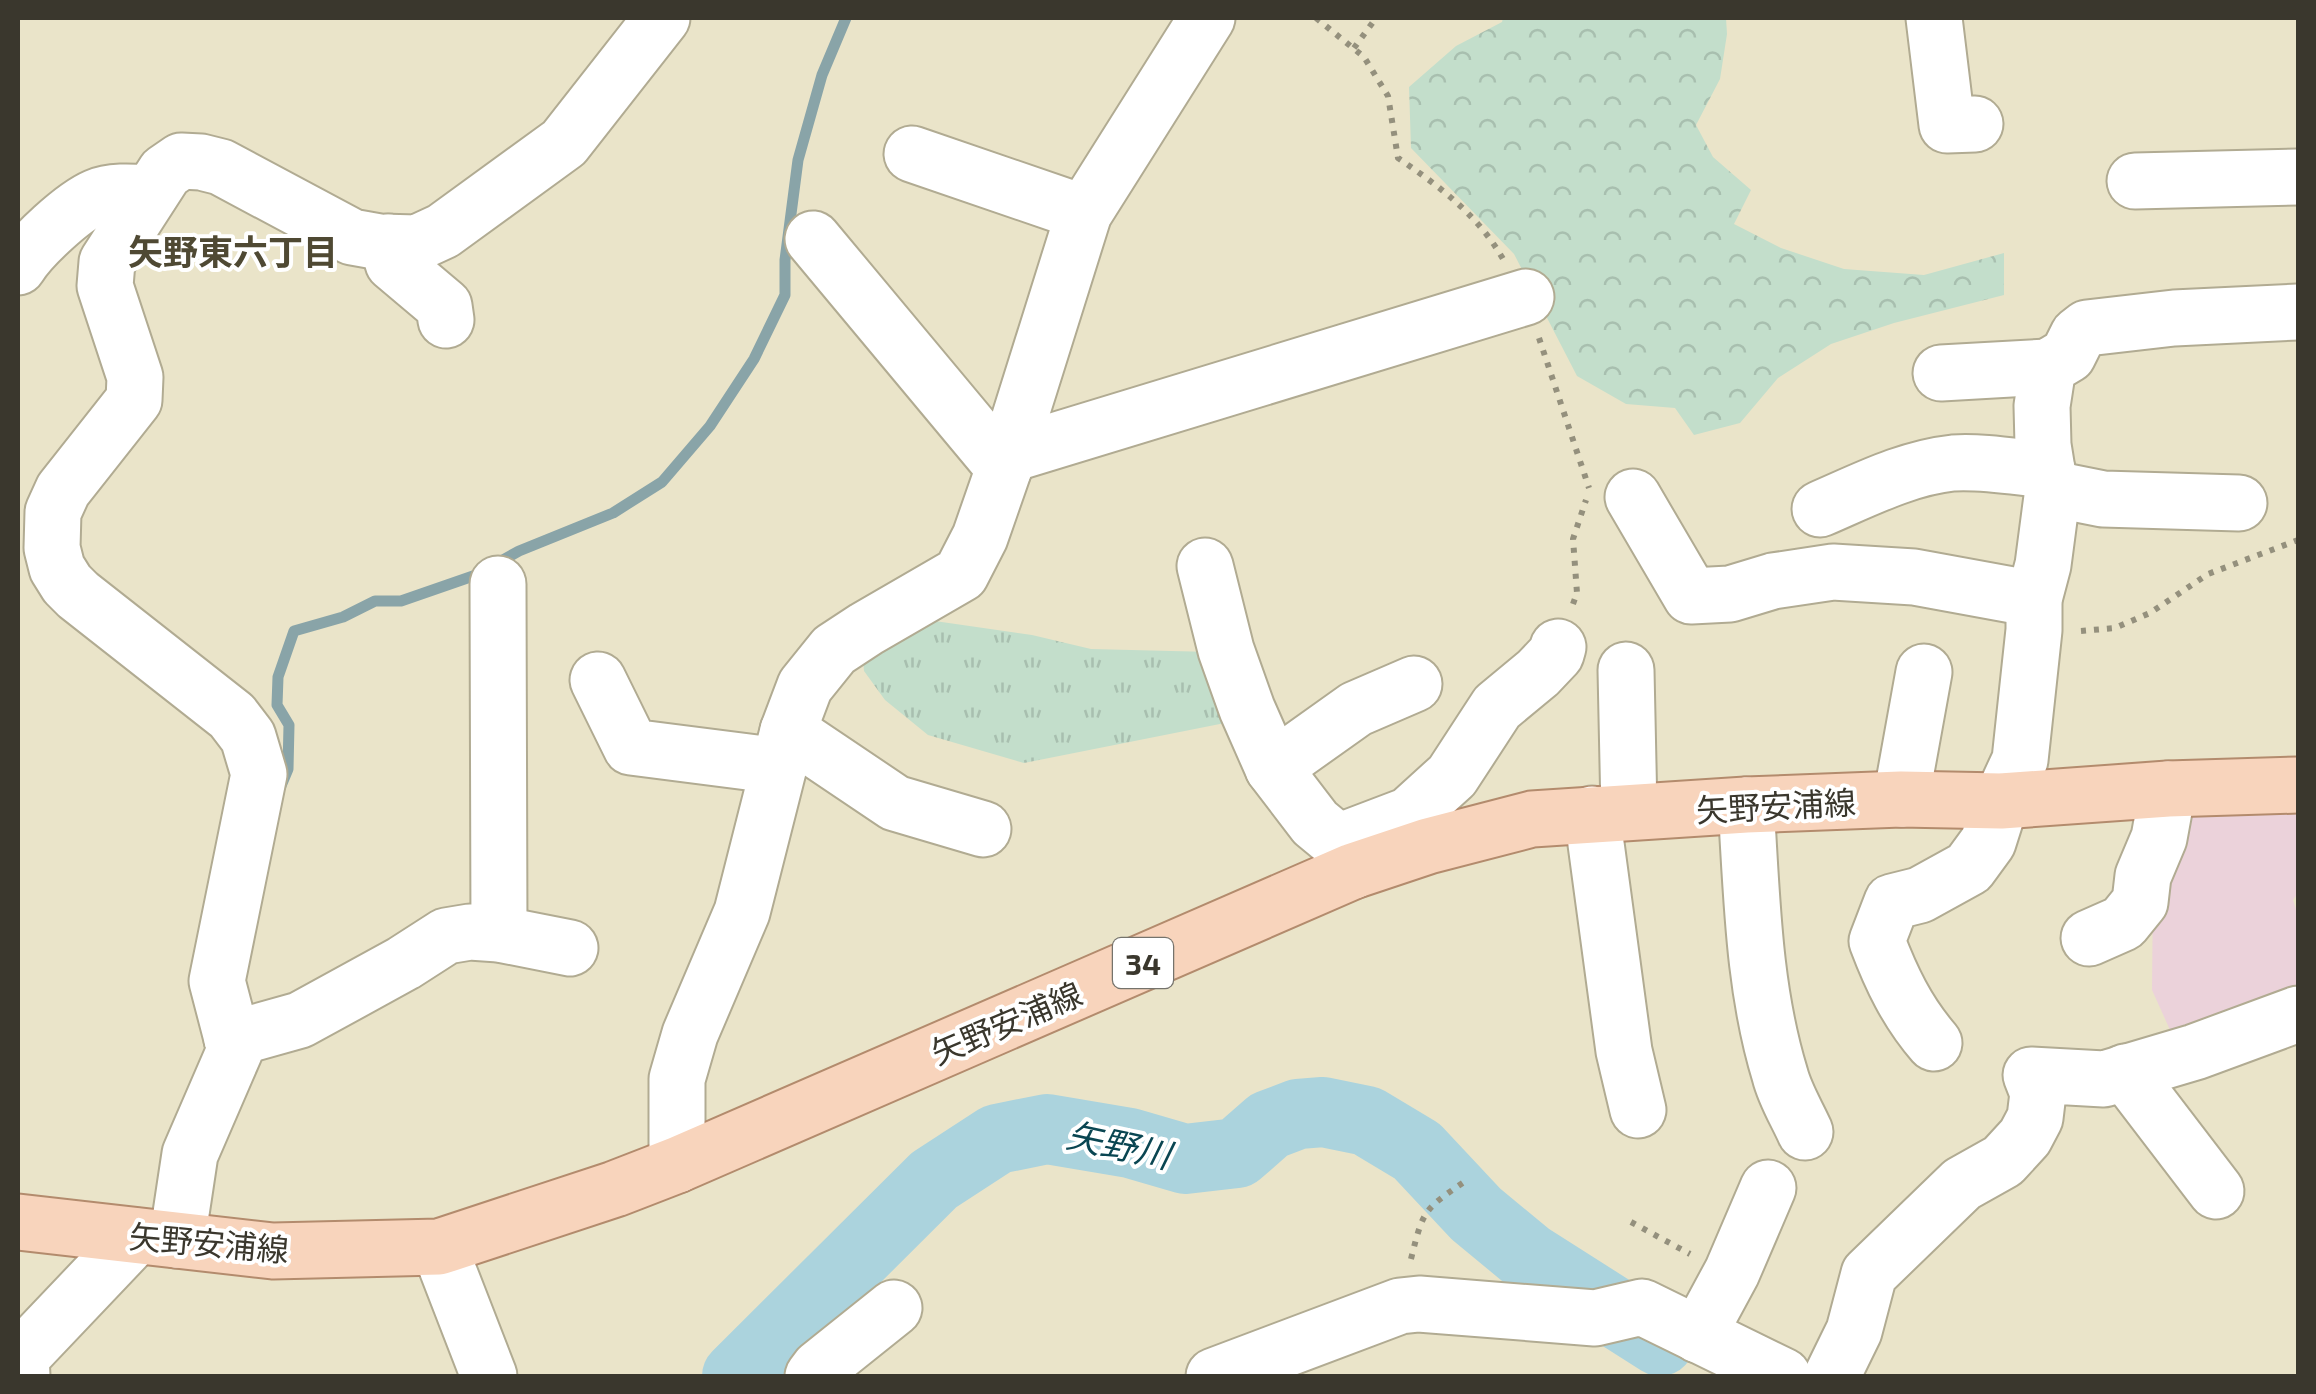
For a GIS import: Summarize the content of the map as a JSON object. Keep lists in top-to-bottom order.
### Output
{
  "streets": {
    "main road": ["矢野安浦線", "34"]
  },
  "districts": ["矢野東六丁目"],
  "water": ["矢野川"]
}
